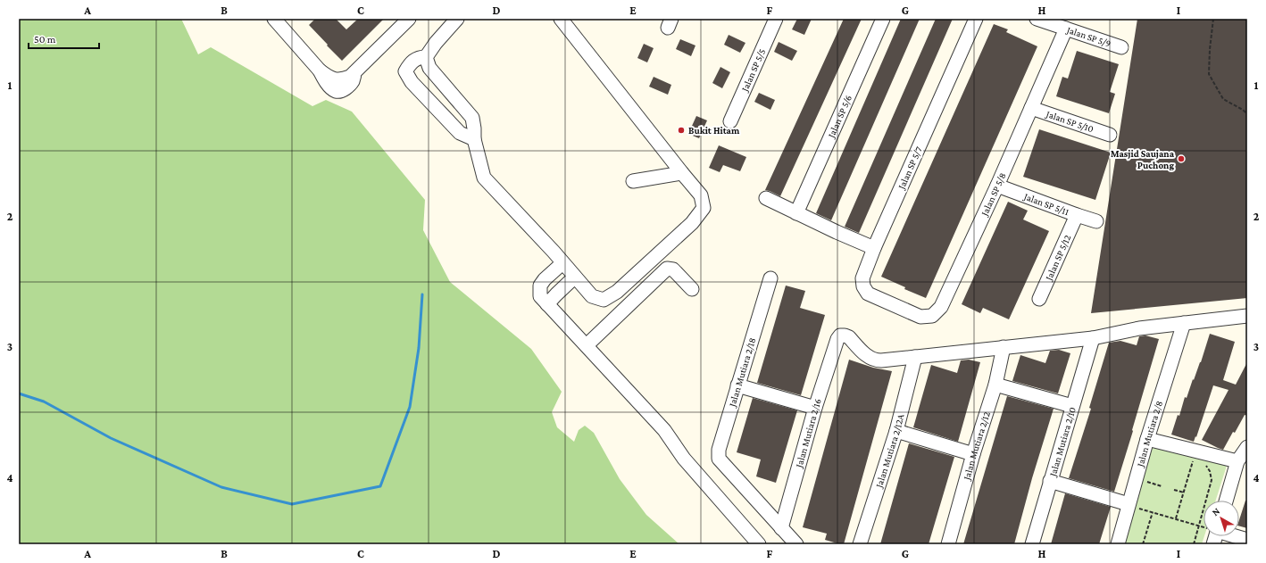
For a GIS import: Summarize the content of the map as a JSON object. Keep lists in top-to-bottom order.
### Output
{
  "streets": {
    "street": [
      "Jalan SP 5/9",
      "Jalan SP 5/5",
      "Jalan SP 5/6",
      "Jalan SP 5/10",
      "Jalan SP 5/7",
      "Jalan SP 5/8",
      "Jalan SP 5/11",
      "Jalan SP 5/12",
      "Jalan Mutiara 2/18",
      "Jalan Mutiara 2/16",
      "Jalan Mutiara 2/8",
      "Jalan Mutiara 2/10",
      "Jalan Mutiara 2/12",
      "Jalan Mutiara 2/12A"
    ]
  },
  "crossings": [
    ["Jalan SP 5/9", "Jalan SP 5/8"],
    ["Jalan SP 5/10", "Jalan SP 5/8"],
    ["Jalan SP 5/7", "Jalan SP 5/8"],
    ["Jalan SP 5/8", "Jalan SP 5/11"],
    ["Jalan SP 5/11", "Jalan SP 5/12"],
    ["Jalan Mutiara 2/18", "Jalan Mutiara 2/16"],
    ["Jalan Mutiara 2/16", "Jalan Mutiara 2/12A"]
  ],
  "places": ["Bukit Hitam", "Masjid Saujana Puchong"],
  "scale_bar": "50 m",
  "north": "top left",
  "grid": {
    "columns": [
      "A",
      "B",
      "C",
      "D",
      "E",
      "F",
      "G",
      "H",
      "I"
    ],
    "rows": [
      "1",
      "2",
      "3",
      "4"
    ]
  }
}
